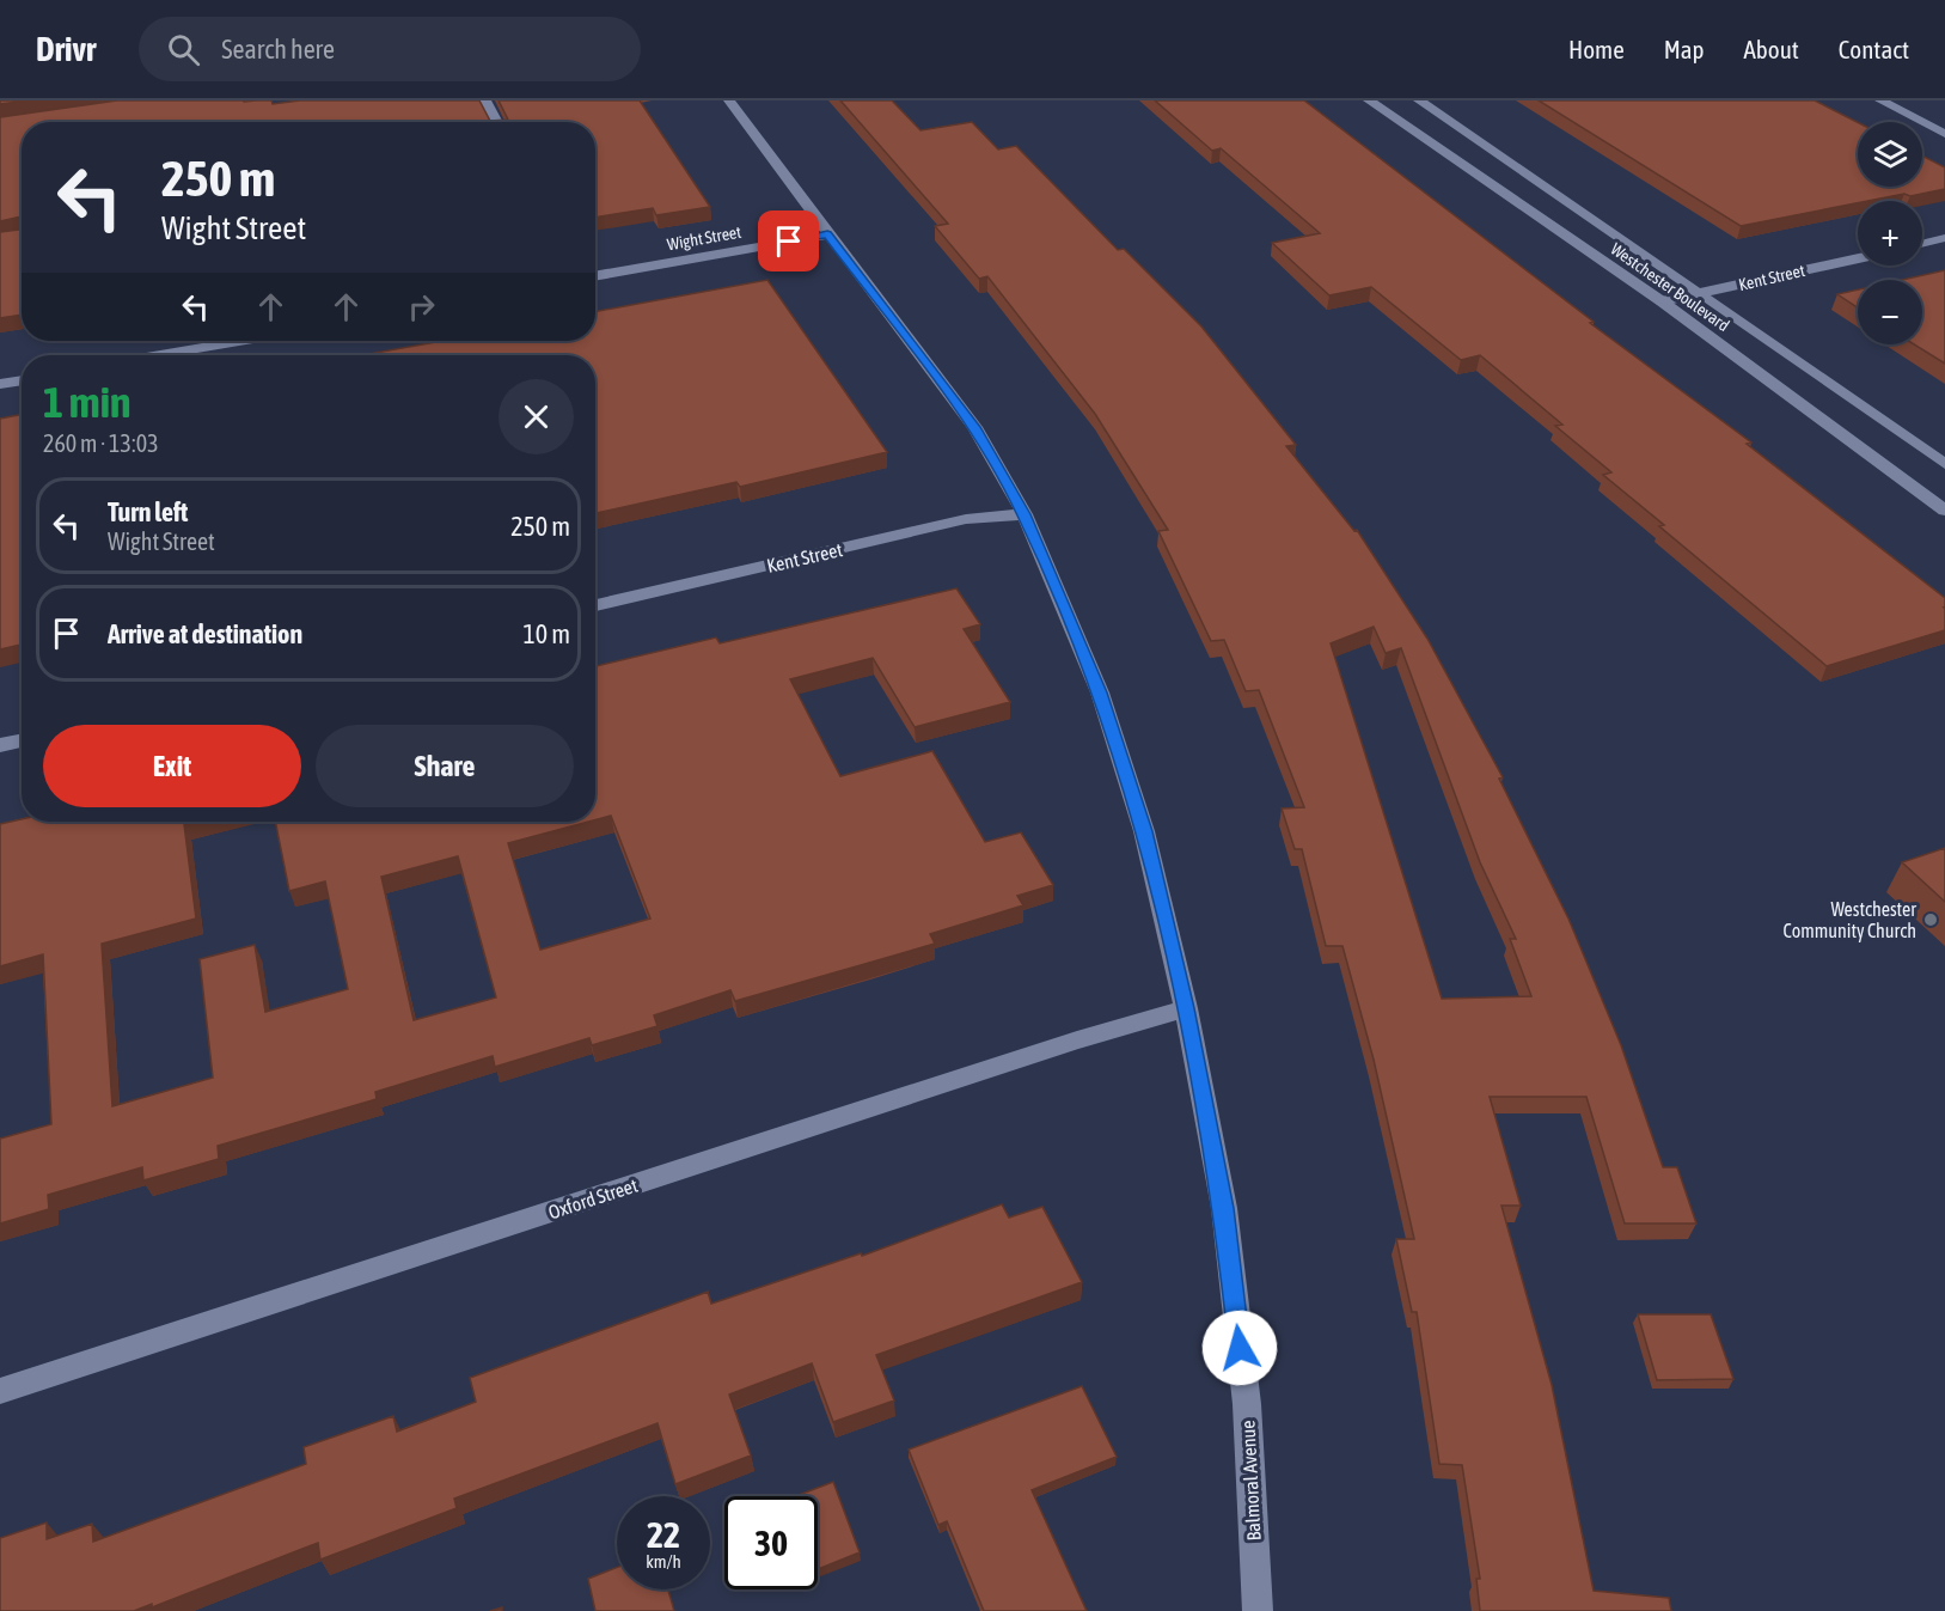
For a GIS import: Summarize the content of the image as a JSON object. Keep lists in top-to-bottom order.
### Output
{
  "streets": {
    "street": [
      "Wight Street",
      "Kent Street",
      "Westchester Boulevard",
      "Oxford Street",
      "Balmoral Avenue"
    ]
  },
  "crossings": [
    ["Wight Street", "Balmoral Avenue"],
    ["Kent Street", "Westchester Boulevard"],
    ["Kent Street", "Balmoral Avenue"],
    ["Oxford Street", "Balmoral Avenue"]
  ],
  "places": ["Westchester Community Church"],
  "page": {
    "header": "Drivr",
    "search": "Search here",
    "nav": [
      "Home",
      "Map",
      "About",
      "Contact"
    ],
    "map_buttons": ["+", "−"],
    "turn": ["250 m", "Wight Street"],
    "heading": ["1 min", "260 m · 13:03"],
    "list": [
      {
        "name": "Turn left",
        "note": "Wight Street",
        "value": "250 m"
      },
      {
        "name": "Arrive at destination",
        "value": "10 m"
      }
    ],
    "buttons": ["Exit", "Share"],
    "speed": "22 km/h",
    "limit": "30"
  }
}
